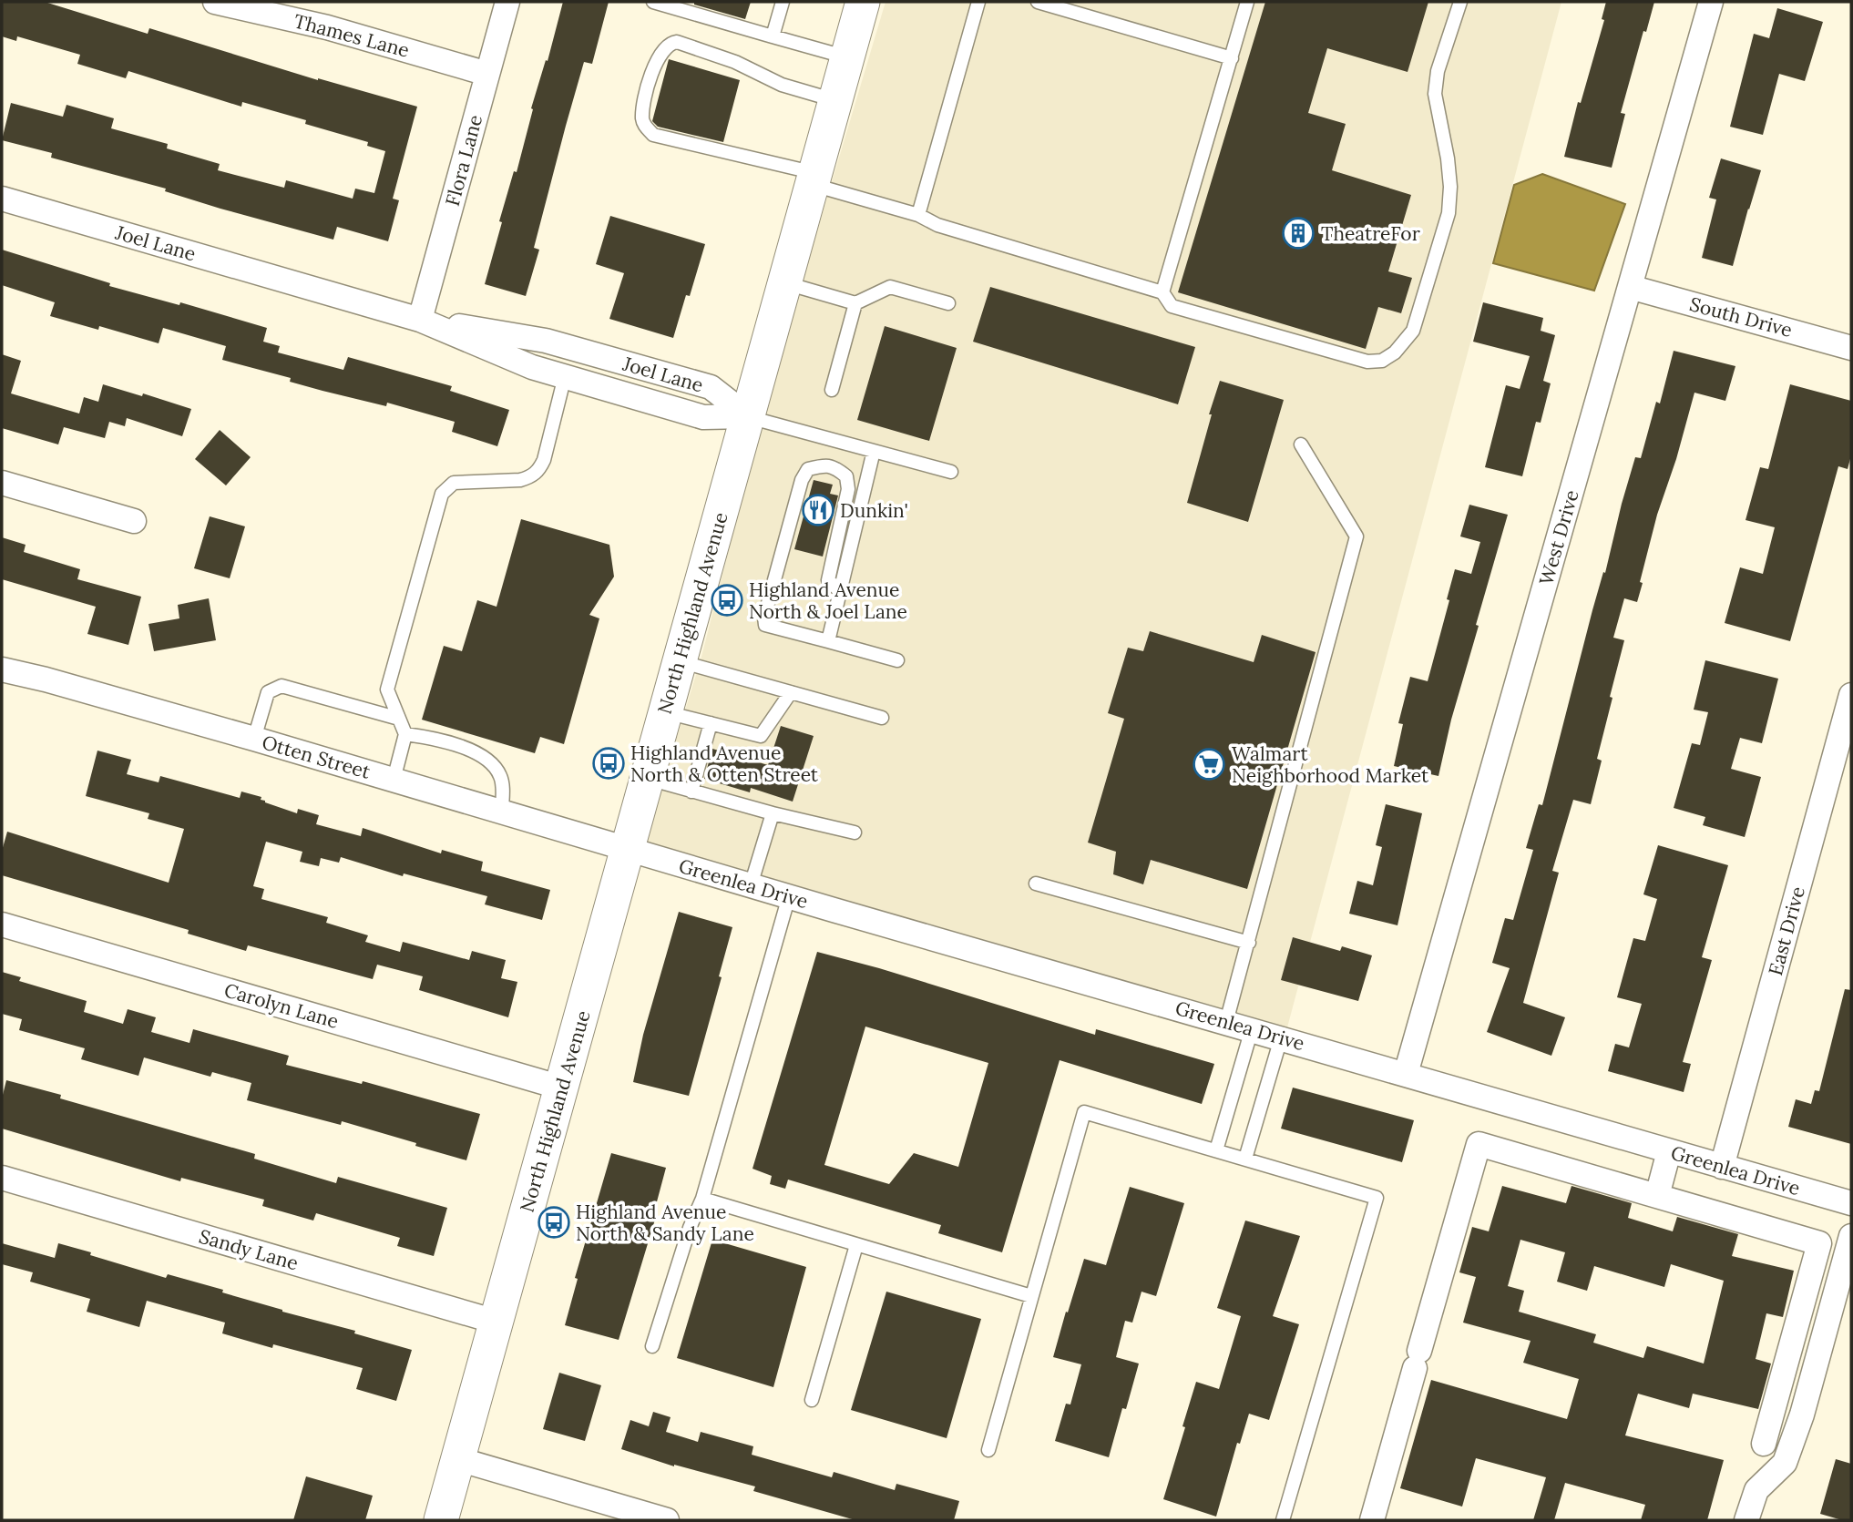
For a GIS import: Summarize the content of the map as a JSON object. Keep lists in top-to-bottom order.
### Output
{
  "streets": {
    "street": [
      "Thames Lane",
      "Flora Lane",
      "Joel Lane",
      "South Drive",
      "West Drive",
      "North Highland Avenue",
      "Otten Street",
      "Greenlea Drive",
      "East Drive",
      "Carolyn Lane",
      "Sandy Lane"
    ]
  },
  "crossings": [
    ["Thames Lane", "Flora Lane"],
    ["Flora Lane", "Joel Lane"],
    ["Joel Lane", "North Highland Avenue"],
    ["South Drive", "West Drive"],
    ["West Drive", "Greenlea Drive"],
    ["North Highland Avenue", "Otten Street"],
    ["North Highland Avenue", "Greenlea Drive"],
    ["North Highland Avenue", "Carolyn Lane"],
    ["North Highland Avenue", "Sandy Lane"],
    ["Otten Street", "Greenlea Drive"],
    ["Greenlea Drive", "East Drive"]
  ],
  "places": {
    "building": ["TheatreFor"],
    "restaurant": ["Dunkin'"],
    "bus stop": ["Highland Avenue North & Joel Lane", "Highland Avenue North & Otten Street", "Highland Avenue North & Sandy Lane"],
    "supermarket": ["Walmart Neighborhood Market"]
  }
}
